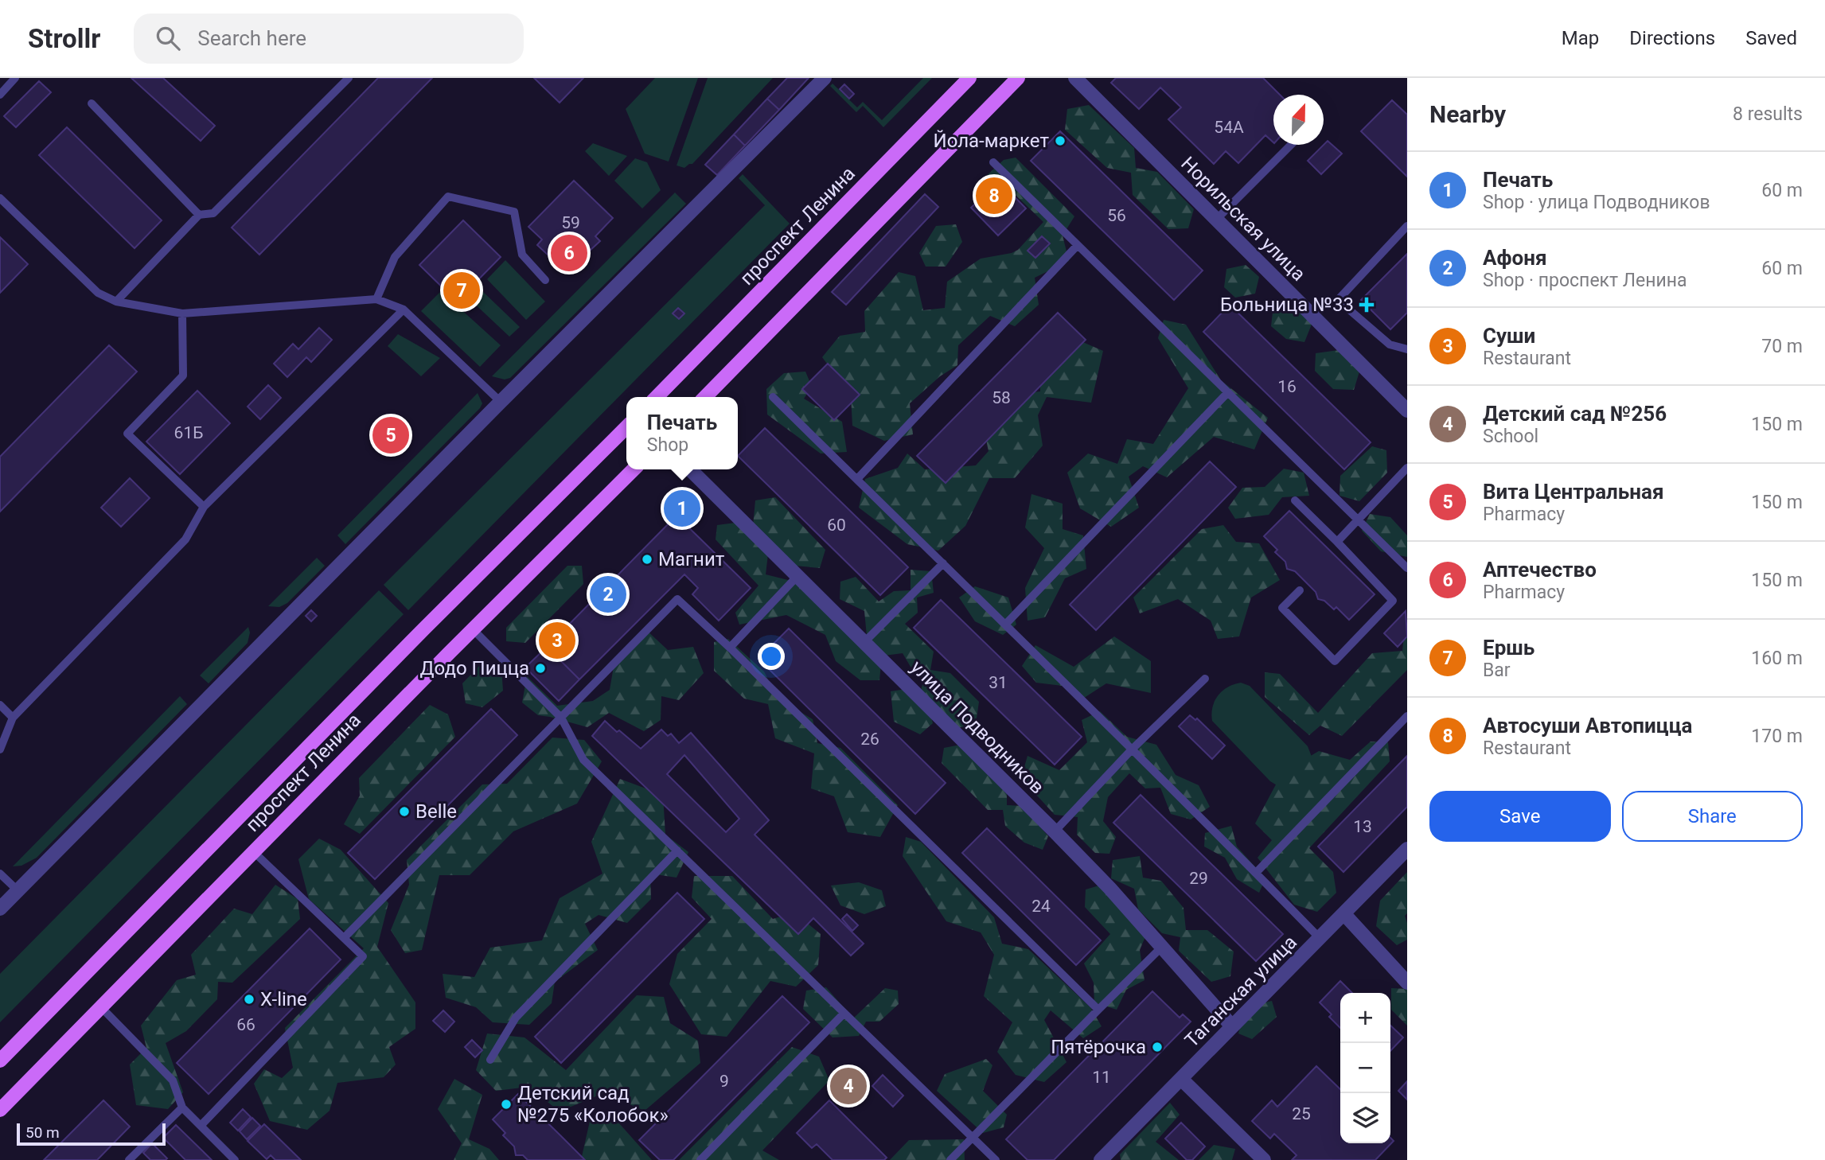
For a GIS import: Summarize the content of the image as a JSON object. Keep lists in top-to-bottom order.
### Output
{
  "streets": {
    "main road": ["проспект Ленина"],
    "street": ["Норильская улица", "улица Подводников", "Таганская улица"]
  },
  "crossings": [
    ["улица Подводников", "Таганская улица"]
  ],
  "places": {
    "other": [
      "Йола-маркет",
      "Магнит",
      "Додо Пицца",
      "Belle",
      "X-line",
      "Пятёрочка",
      "Детский сад №275 «Колобок»"
    ],
    "health": ["Больница №33"]
  },
  "house_numbers": [
    "54А",
    "56",
    "59",
    "16",
    "58",
    "61Б",
    "60",
    "31",
    "26",
    "13",
    "29",
    "24",
    "66",
    "11",
    "9",
    "25"
  ],
  "scale_bar": "50 m",
  "north": "top",
  "page": {
    "header": "Strollr",
    "search": "Search here",
    "nav": ["Map", "Directions", "Saved"],
    "heading": ["Nearby", "8 results"],
    "list": [
      {
        "mark": "1",
        "name": "Печать",
        "note": "Shop · улица Подводников",
        "value": "60 m"
      },
      {
        "mark": "2",
        "name": "Афоня",
        "note": "Shop · проспект Ленина",
        "value": "60 m"
      },
      {
        "mark": "3",
        "name": "Суши",
        "note": "Restaurant",
        "value": "70 m"
      },
      {
        "mark": "4",
        "name": "Детский сад №256",
        "note": "School",
        "value": "150 m"
      },
      {
        "mark": "5",
        "name": "Вита Центральная",
        "note": "Pharmacy",
        "value": "150 m"
      },
      {
        "mark": "6",
        "name": "Аптечество",
        "note": "Pharmacy",
        "value": "150 m"
      },
      {
        "mark": "7",
        "name": "Ершь",
        "note": "Bar",
        "value": "160 m"
      },
      {
        "mark": "8",
        "name": "Автосуши Автопицца",
        "note": "Restaurant",
        "value": "170 m"
      }
    ],
    "pins": [
      "8",
      "6",
      "7",
      "5",
      "1",
      "2",
      "3",
      "4"
    ],
    "popup": ["Печать", "Shop"],
    "buttons": ["Save", "Share"],
    "map_buttons": ["+", "−"],
    "scale": "50 m"
  }
}
